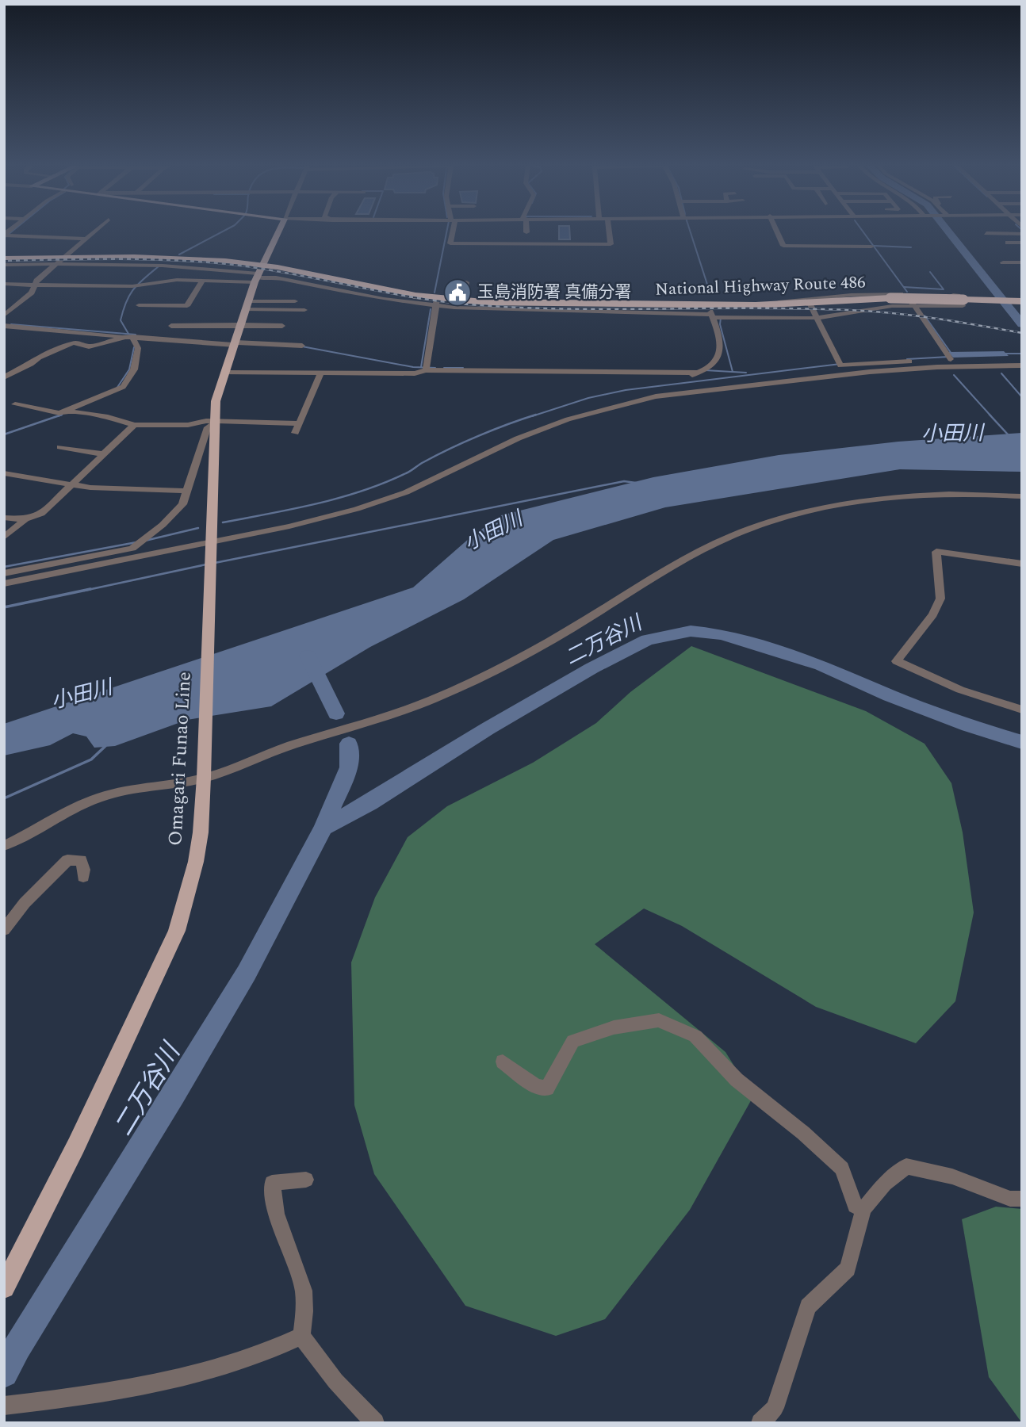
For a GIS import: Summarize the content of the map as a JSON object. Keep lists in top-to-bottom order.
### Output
{
  "streets": {
    "highway": ["National Highway Route 486"],
    "main road": ["Omagari Funao Line"]
  },
  "crossings": [
    ["National Highway Route 486", "Omagari Funao Line"]
  ],
  "water": ["小田川", "二万谷川"],
  "places": {
    "public building": ["玉島消防署 真備分署"]
  }
}
